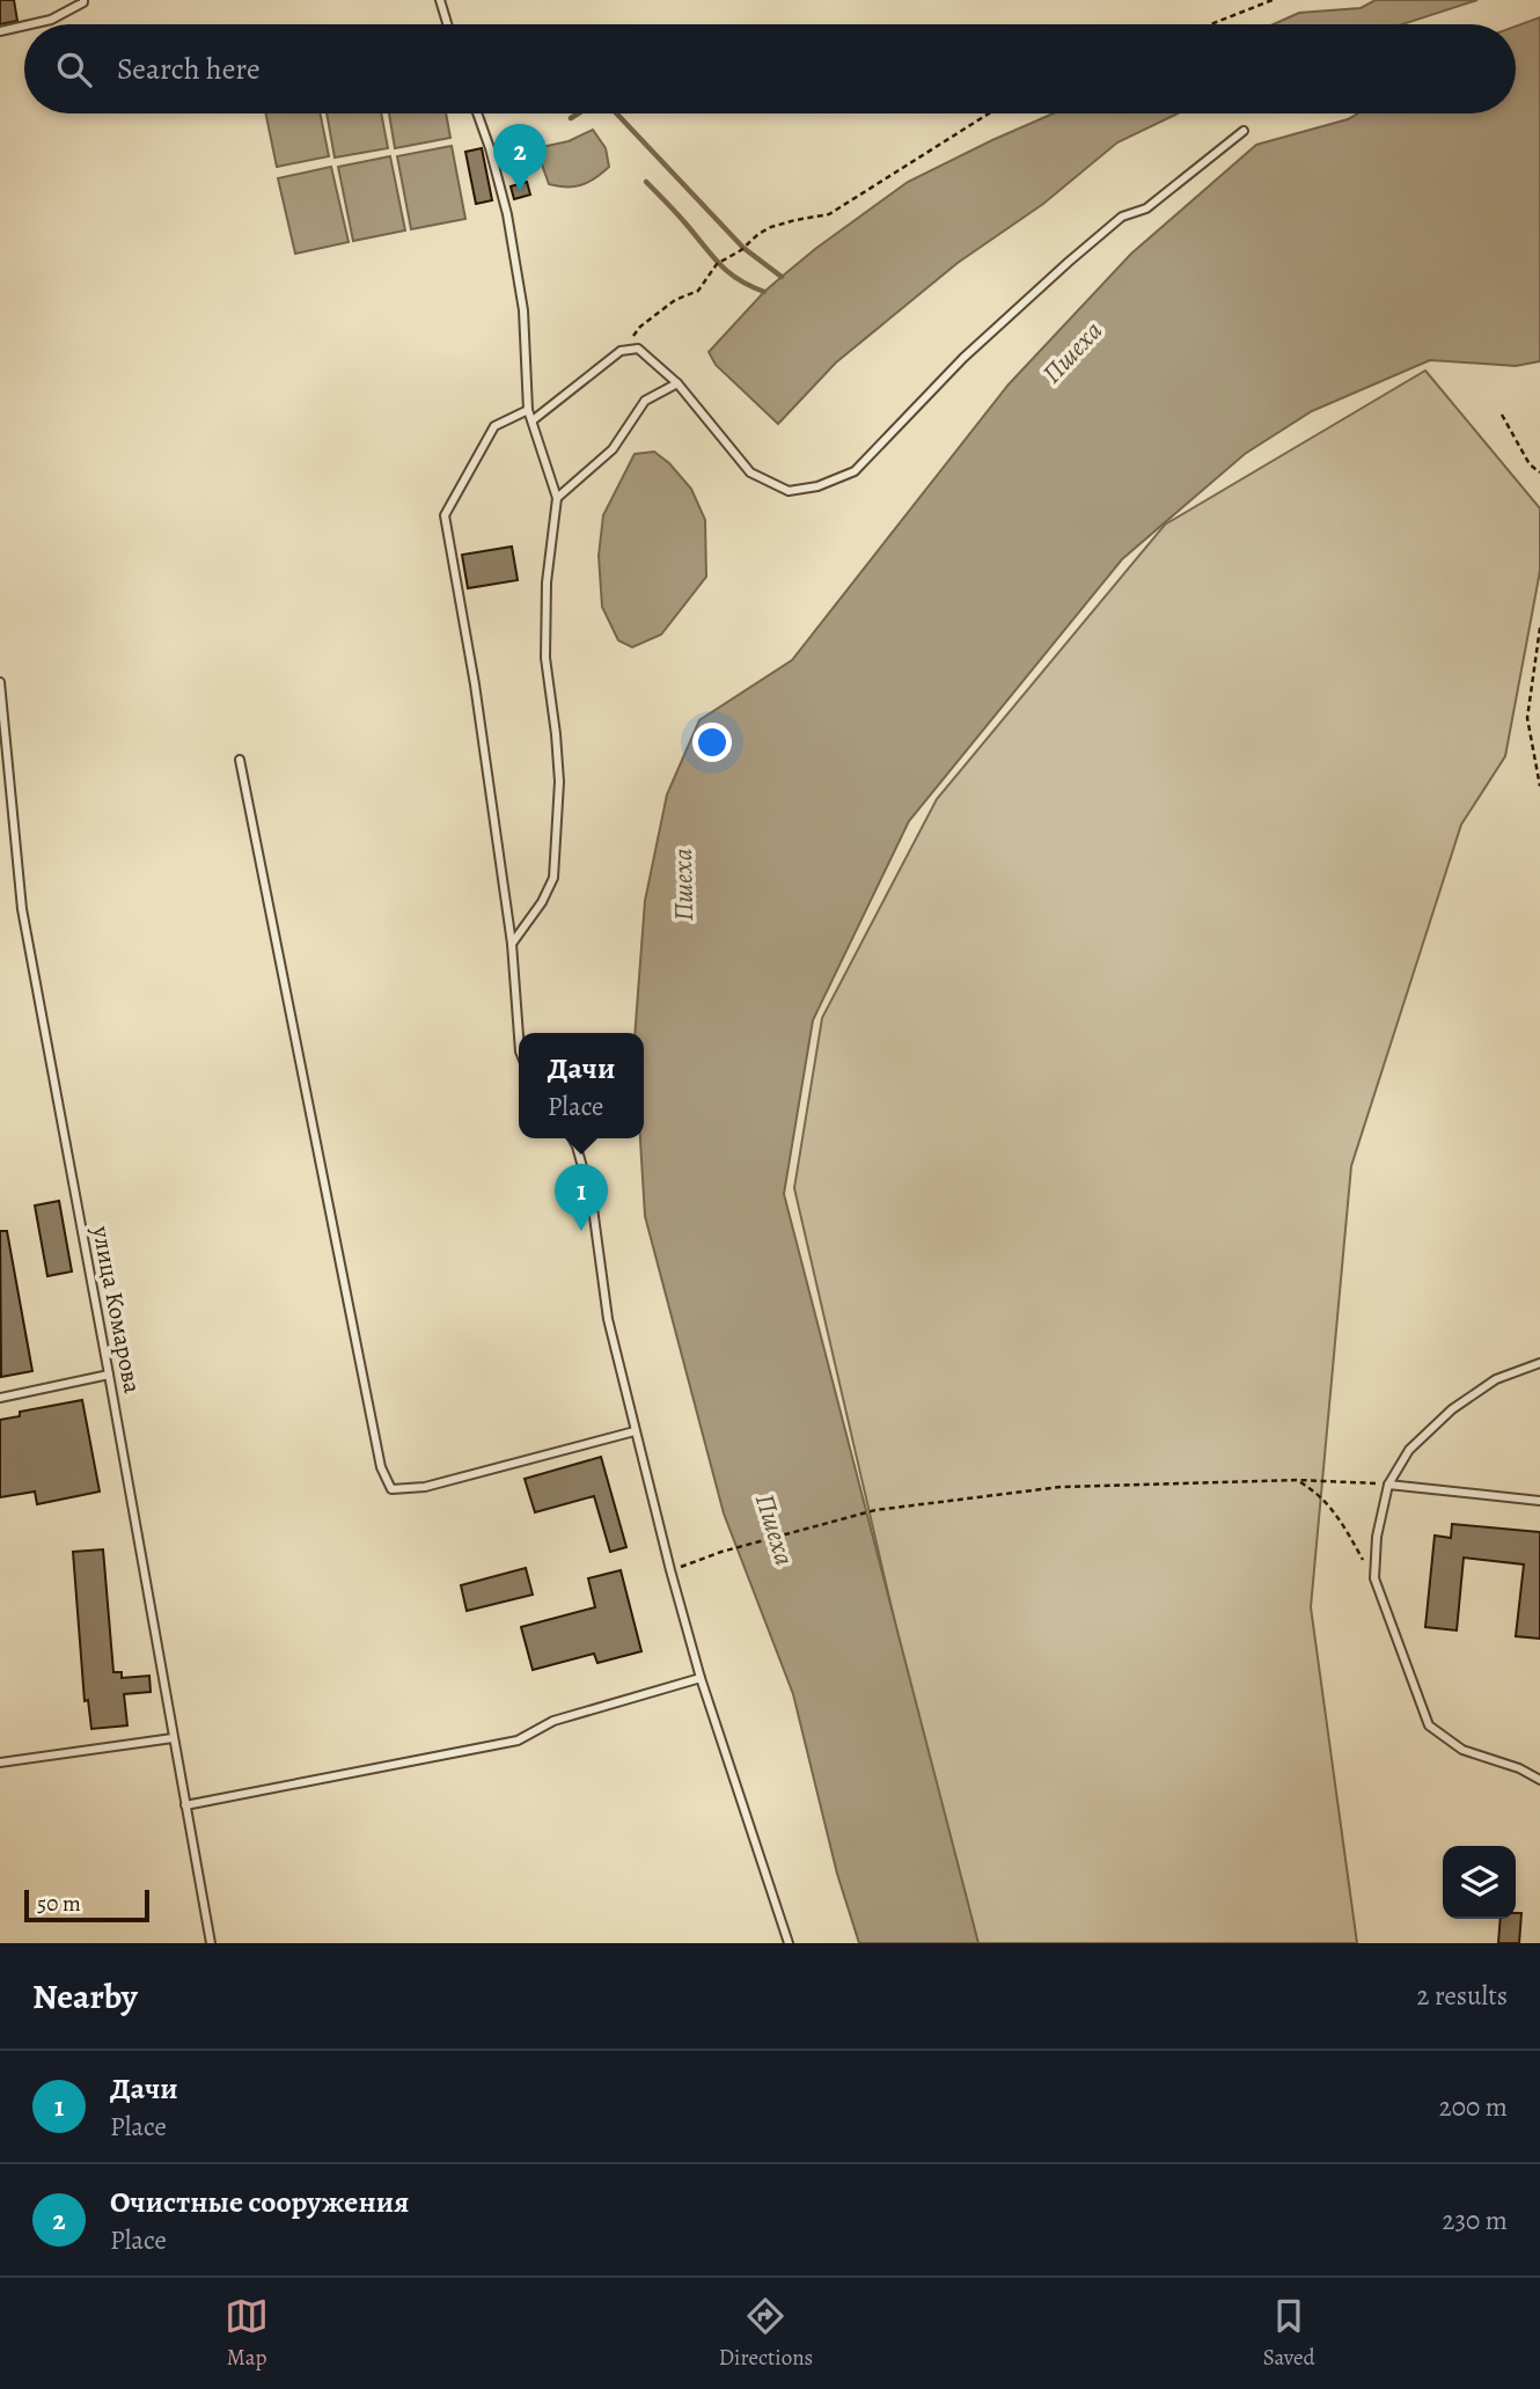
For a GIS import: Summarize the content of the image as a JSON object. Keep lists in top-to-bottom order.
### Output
{
  "streets": {
    "lane": ["улица Комарова"]
  },
  "water": ["Пшеха"],
  "scale_bar": "50 m",
  "page": {
    "search": "Search here",
    "pins": ["2", "1"],
    "popup": ["Дачи", "Place"],
    "scale": "50 m",
    "heading": ["Nearby", "2 results"],
    "list": [
      {
        "mark": "1",
        "name": "Дачи",
        "note": "Place",
        "value": "200 m"
      },
      {
        "mark": "2",
        "name": "Очистные сооружения",
        "note": "Place",
        "value": "230 m"
      }
    ],
    "nav": ["Map", "Directions", "Saved"]
  }
}
